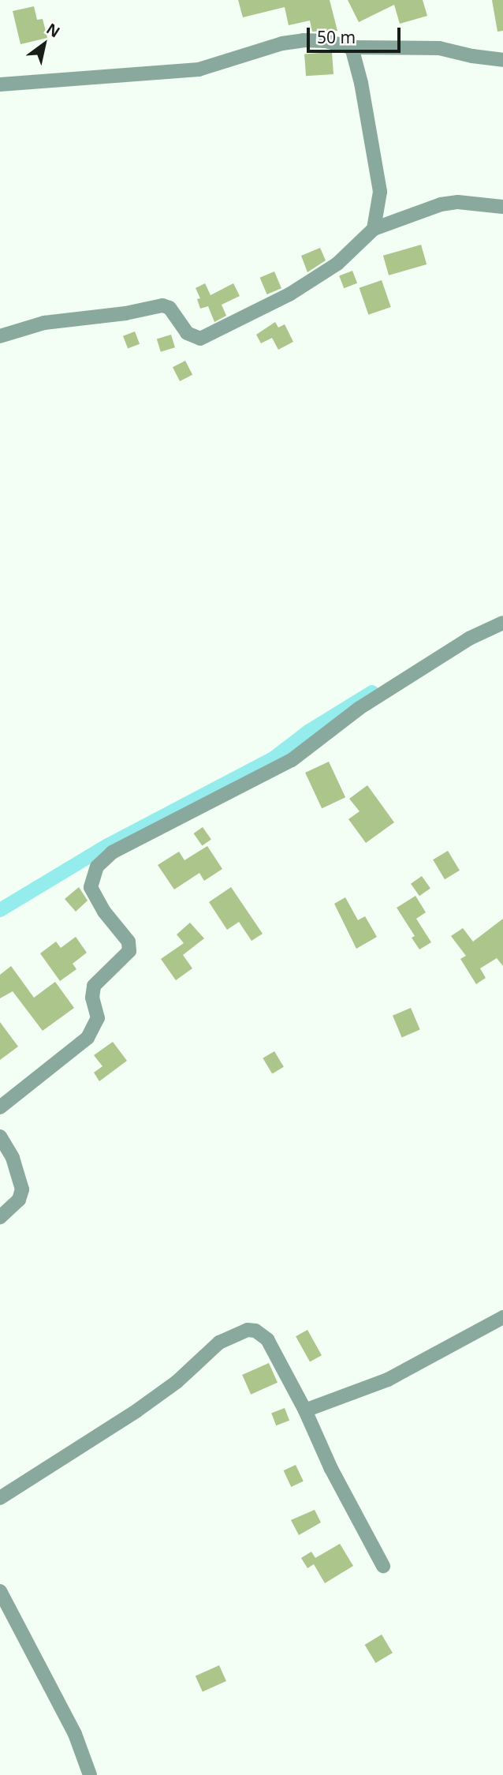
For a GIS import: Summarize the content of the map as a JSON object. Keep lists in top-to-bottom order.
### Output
{
  "scale_bar": "50 m",
  "north": "top right"
}
